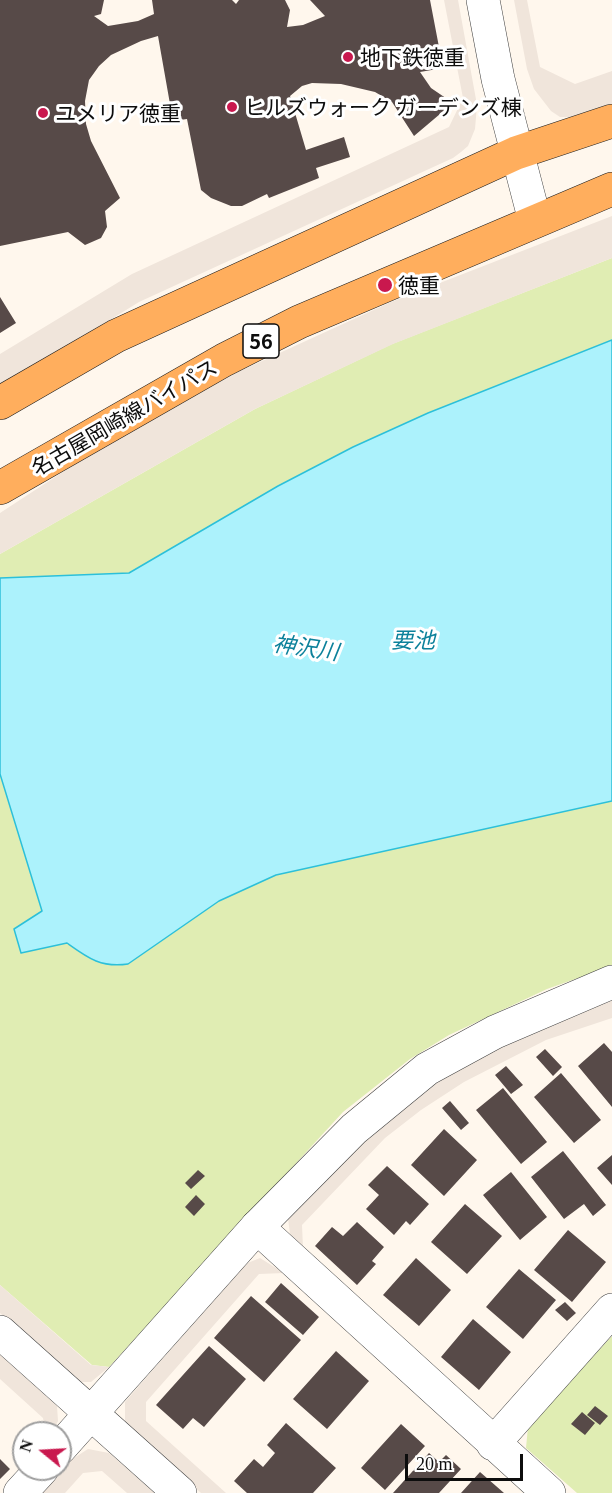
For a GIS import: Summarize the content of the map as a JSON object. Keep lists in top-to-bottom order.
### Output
{
  "streets": {
    "main road": ["56", "名古屋岡崎線バイパス"]
  },
  "water": ["要池", "神沢川"],
  "places": [
    "地下鉄徳重",
    "ヒルズウォーク ガーデンズ棟",
    "ユメリア徳重",
    "徳重"
  ],
  "scale_bar": "20 m",
  "north": "left"
}
